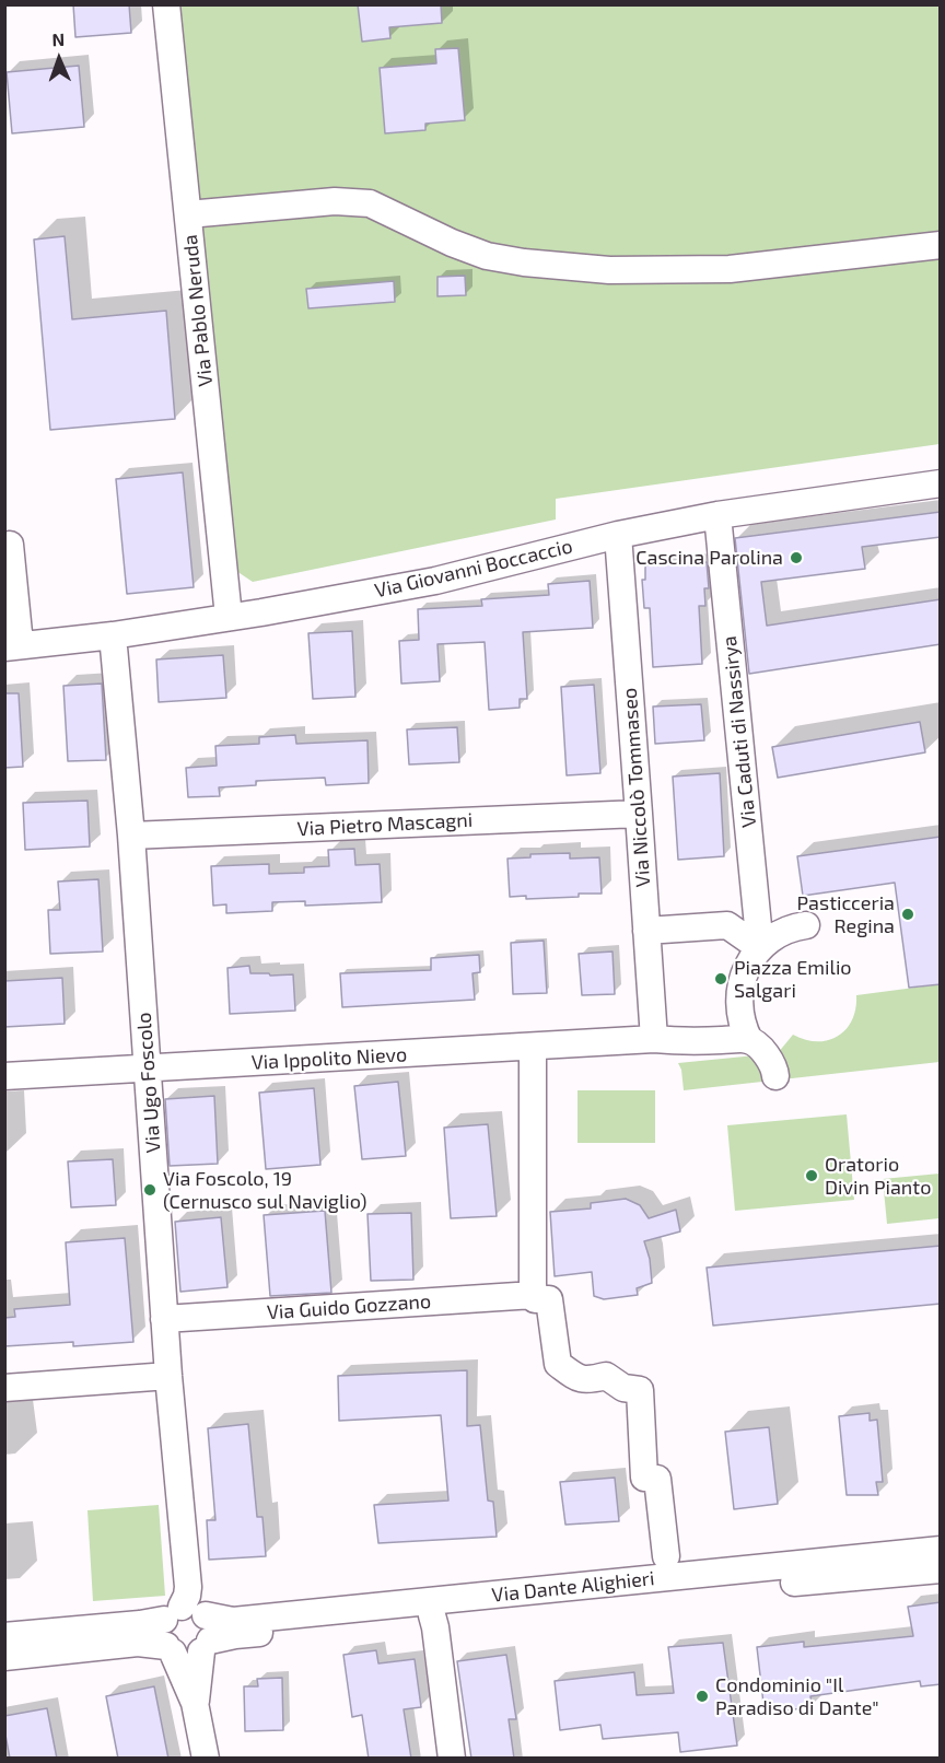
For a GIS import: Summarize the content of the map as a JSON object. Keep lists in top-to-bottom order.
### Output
{
  "streets": {
    "street": [
      "Via Pablo Neruda",
      "Via Giovanni Boccaccio",
      "Via Caduti di Nassirya",
      "Via Niccolò Tommaseo",
      "Via Pietro Mascagni",
      "Via Ippolito Nievo",
      "Via Ugo Foscolo",
      "Via Guido Gozzano",
      "Via Dante Alighieri"
    ]
  },
  "crossings": [
    ["Via Pablo Neruda", "Via Giovanni Boccaccio"],
    ["Via Giovanni Boccaccio", "Via Caduti di Nassirya"],
    ["Via Giovanni Boccaccio", "Via Niccolò Tommaseo"],
    ["Via Giovanni Boccaccio", "Via Ugo Foscolo"],
    ["Via Niccolò Tommaseo", "Via Pietro Mascagni"],
    ["Via Niccolò Tommaseo", "Via Ippolito Nievo"],
    ["Via Pietro Mascagni", "Via Ugo Foscolo"],
    ["Via Ippolito Nievo", "Via Ugo Foscolo"],
    ["Via Ugo Foscolo", "Via Guido Gozzano"],
    ["Via Ugo Foscolo", "Via Dante Alighieri"]
  ],
  "places": [
    "Cascina Parolina",
    "Pasticceria Regina",
    "Piazza Emilio Salgari",
    "Oratorio Divin Pianto",
    "Via Foscolo, 19 (Cernusco sul Naviglio)",
    "Condominio \"Il Paradiso di Dante\""
  ],
  "north": "top"
}
